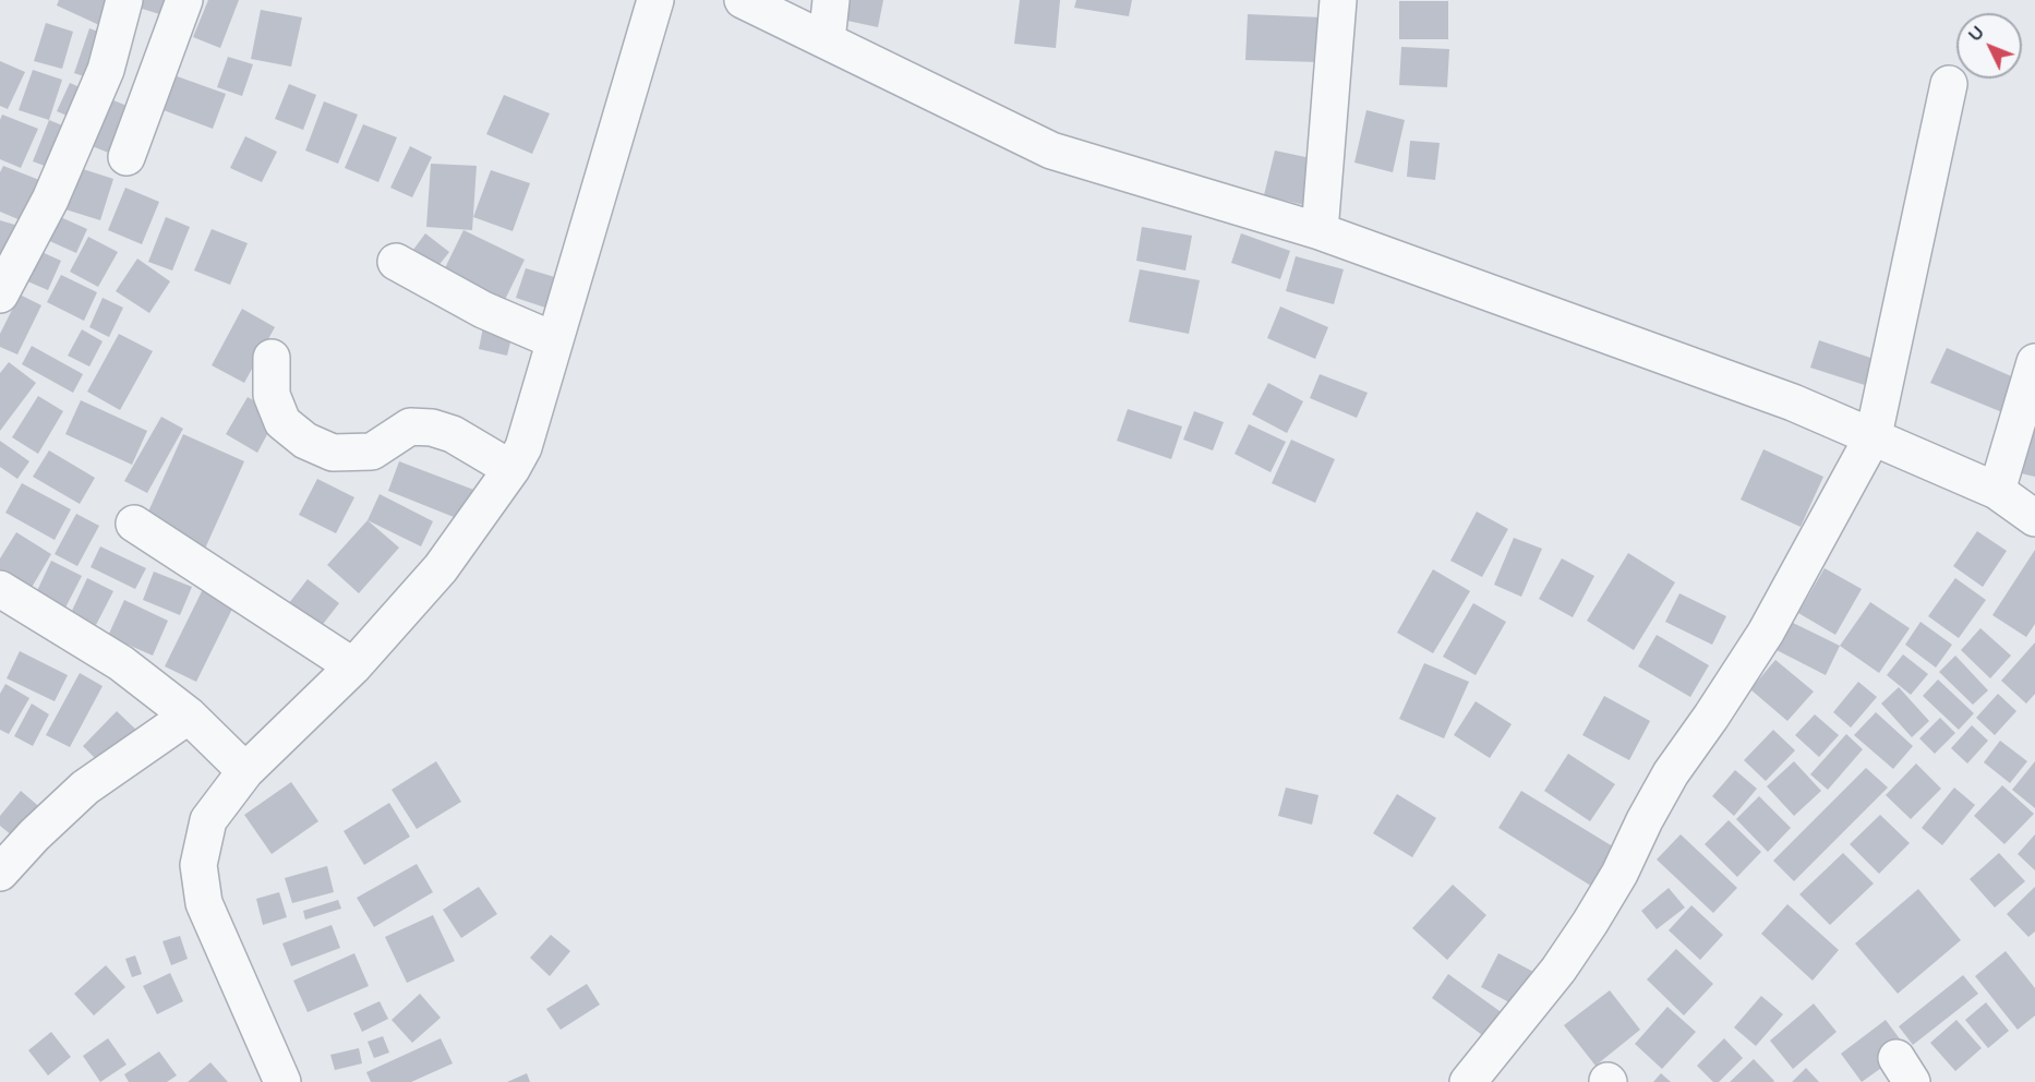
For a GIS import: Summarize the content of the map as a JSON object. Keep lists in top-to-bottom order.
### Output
{
  "north": "top left"
}
